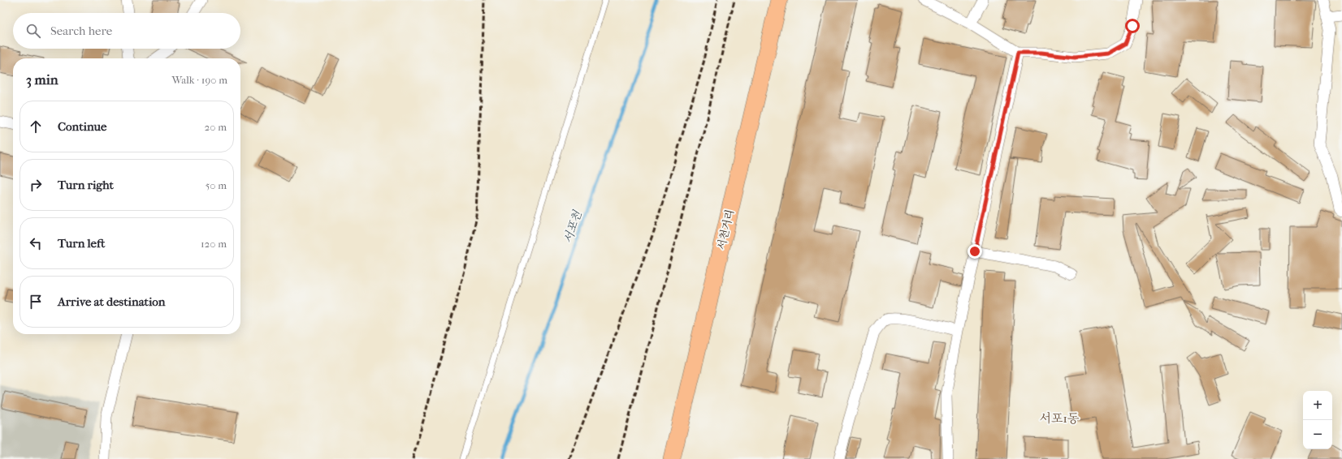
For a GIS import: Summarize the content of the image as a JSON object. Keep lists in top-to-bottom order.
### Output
{
  "streets": {
    "main road": ["서천거리"]
  },
  "districts": ["서포1동"],
  "water": ["서포천"],
  "page": {
    "search": "Search here",
    "heading": ["3 min", "Walk · 190 m"],
    "list": [
      ["Continue", "20 m"],
      ["Turn right", "50 m"],
      ["Turn left", "120 m"],
      "Arrive at destination"
    ],
    "map_buttons": ["+", "−"]
  }
}
